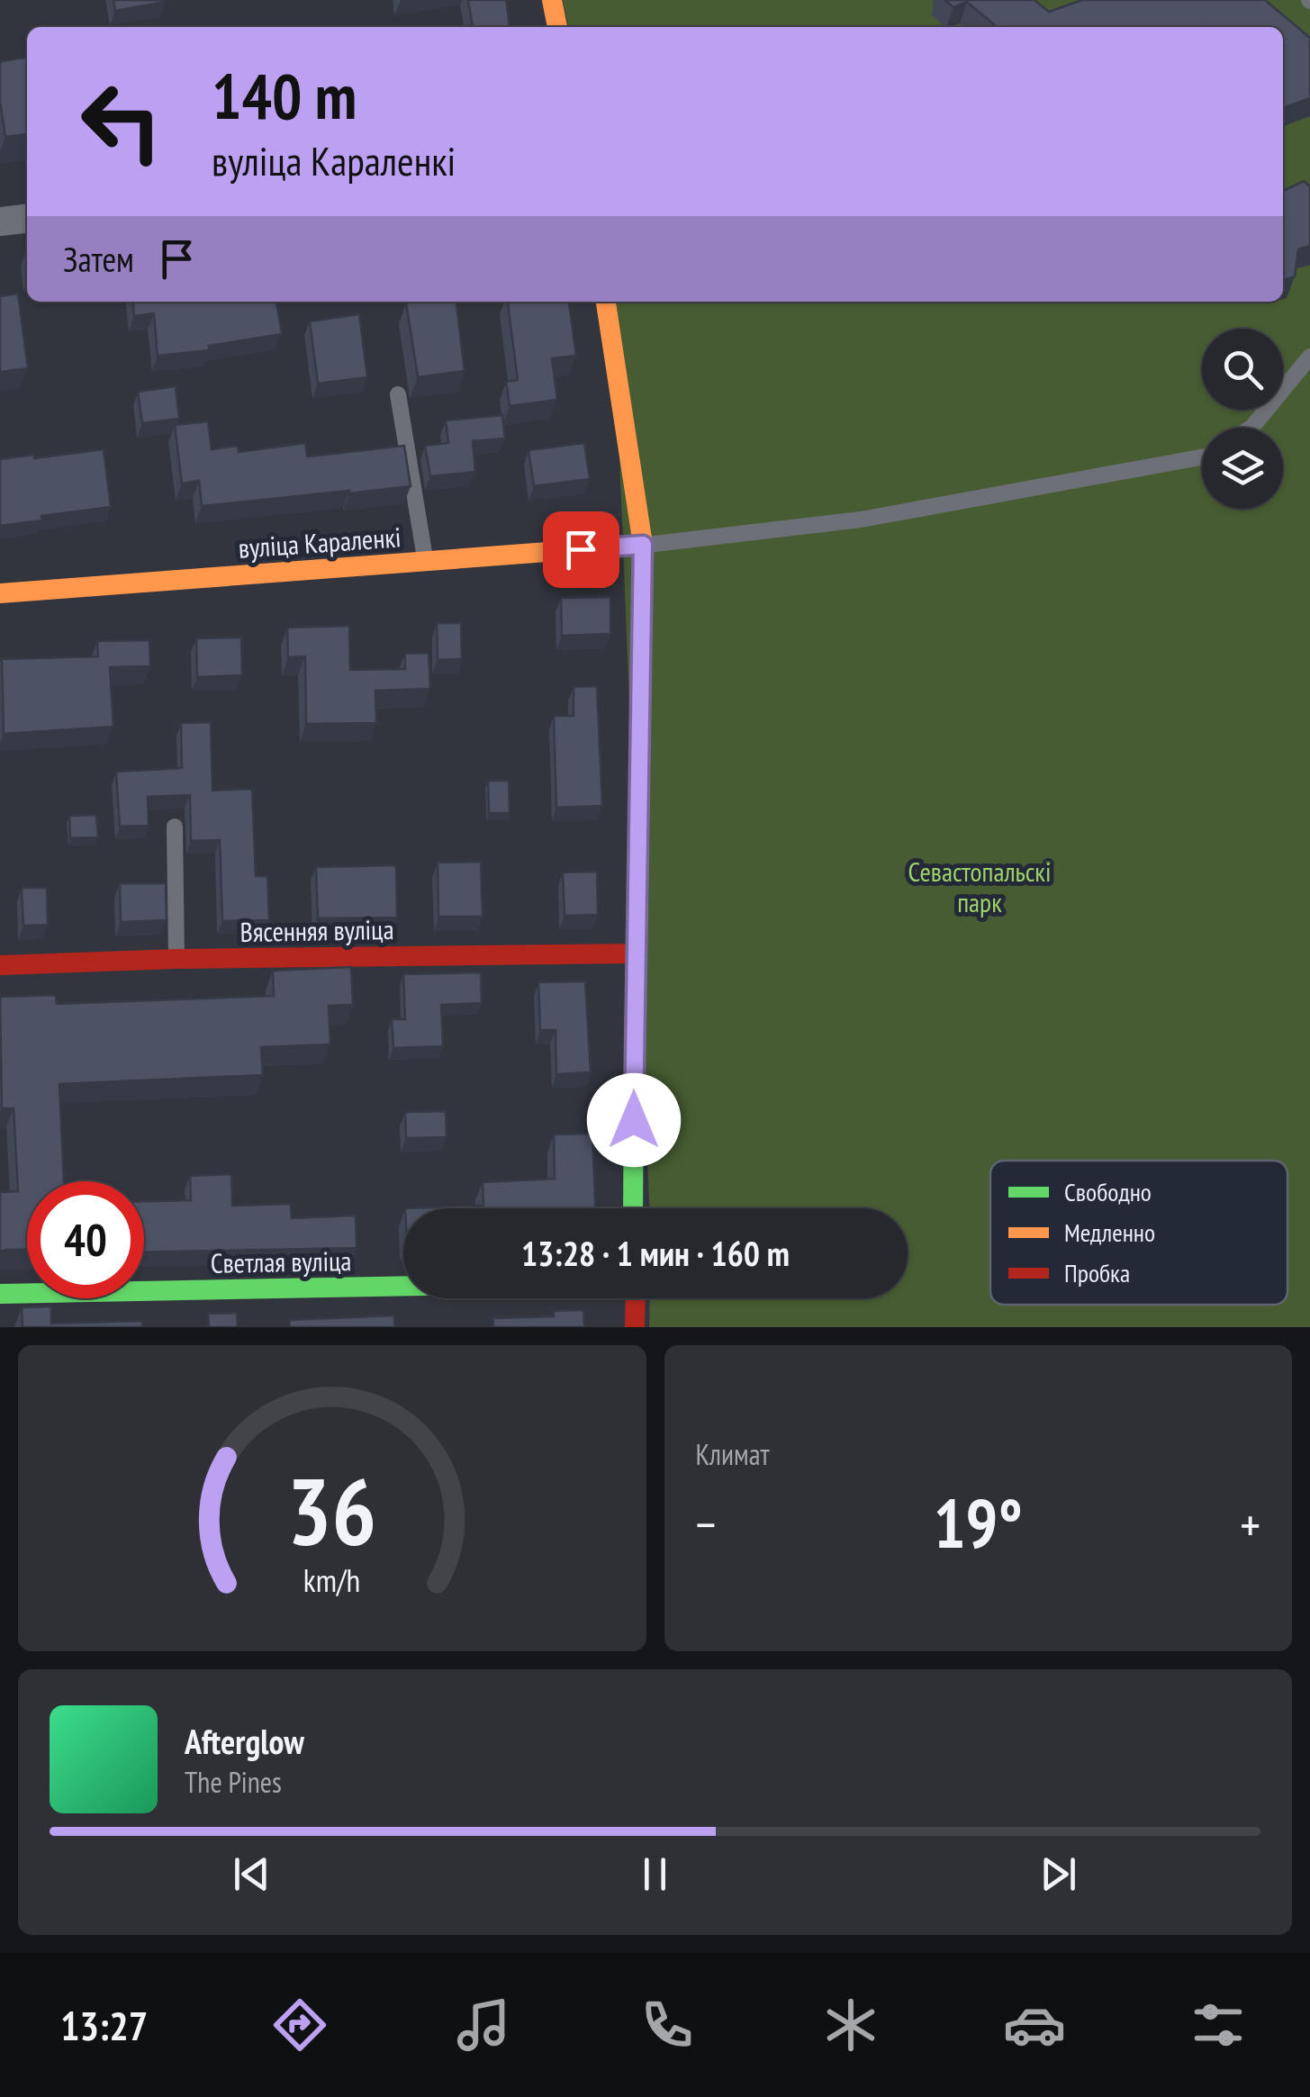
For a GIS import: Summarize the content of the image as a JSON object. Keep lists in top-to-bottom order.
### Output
{
  "streets": {
    "street": ["вуліца Караленкі", "Вясенняя вуліца", "Светлая вуліца"]
  },
  "parks": ["Севастопальскі парк"],
  "legend": ["Свободно", "Медленно", "Пробка"],
  "page": {
    "turn": ["140 m", "вуліца Караленкі"],
    "then": "Затем",
    "limit": "40",
    "trip": "13:28 · 1 мин · 160 m",
    "tile": "Климат",
    "heat": ["−", "19°", "+"],
    "song": ["Afterglow", "The Pines"],
    "tabs": "13:27",
    "gauge": ["36", "km/h"]
  }
}
